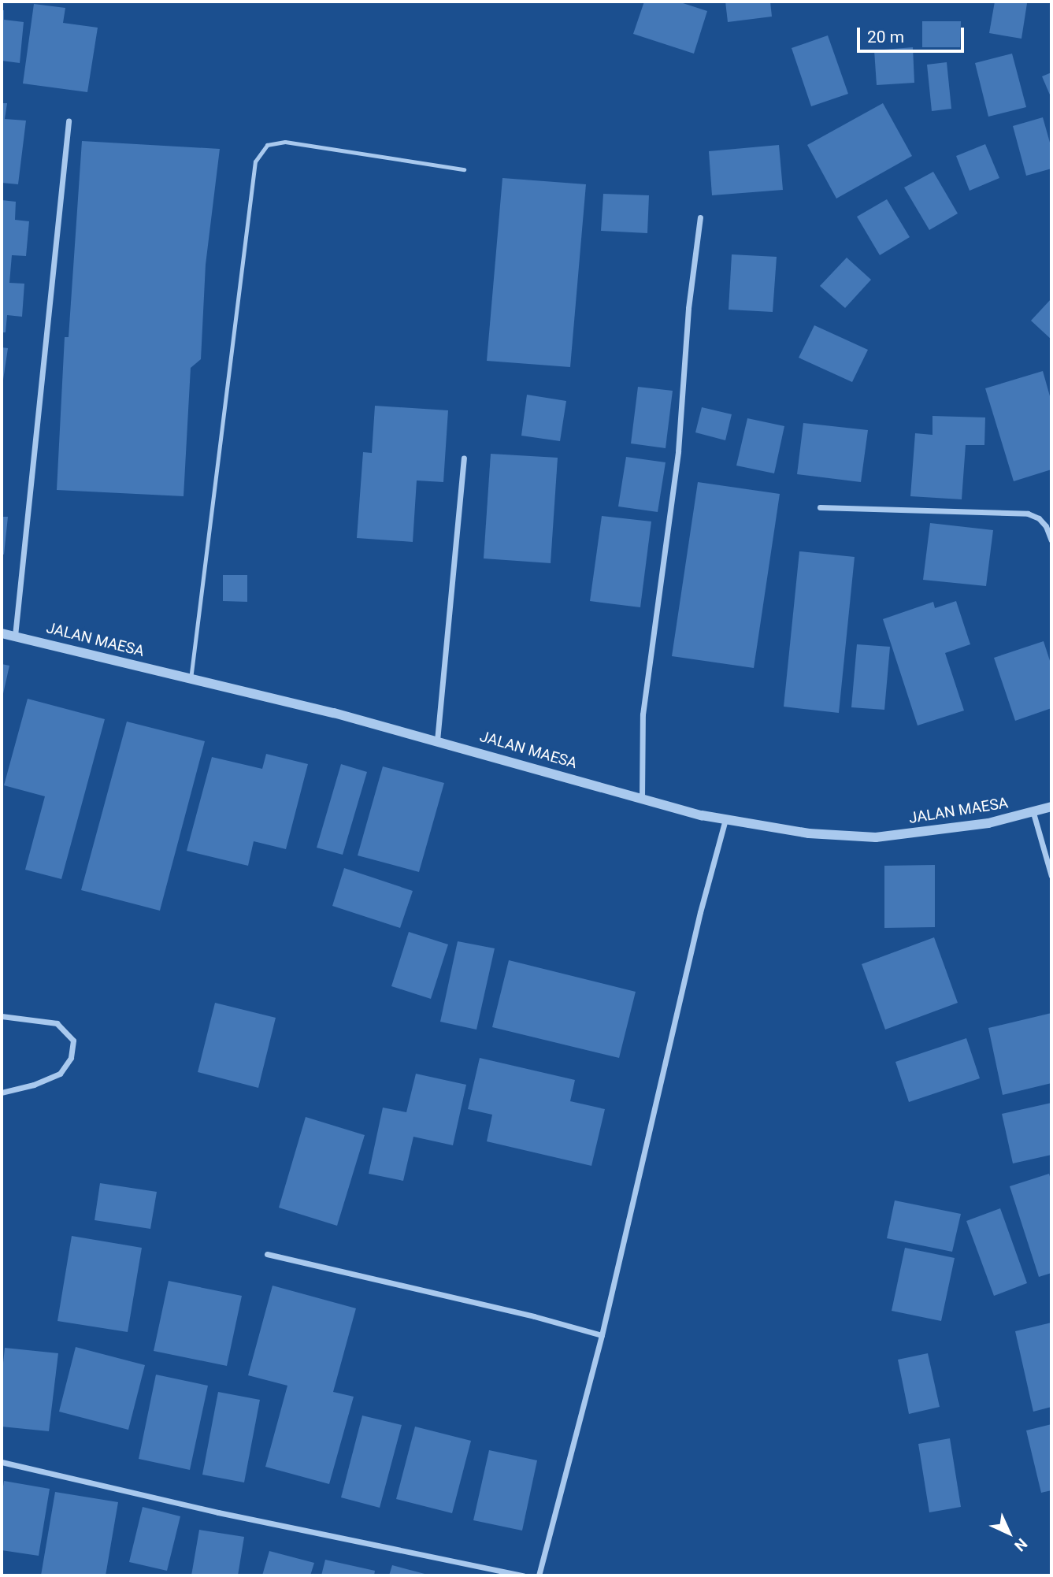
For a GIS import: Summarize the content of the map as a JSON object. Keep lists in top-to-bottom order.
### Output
{
  "streets": {
    "street": ["JALAN MAESA"]
  },
  "scale_bar": "20 m",
  "north": "bottom right"
}
